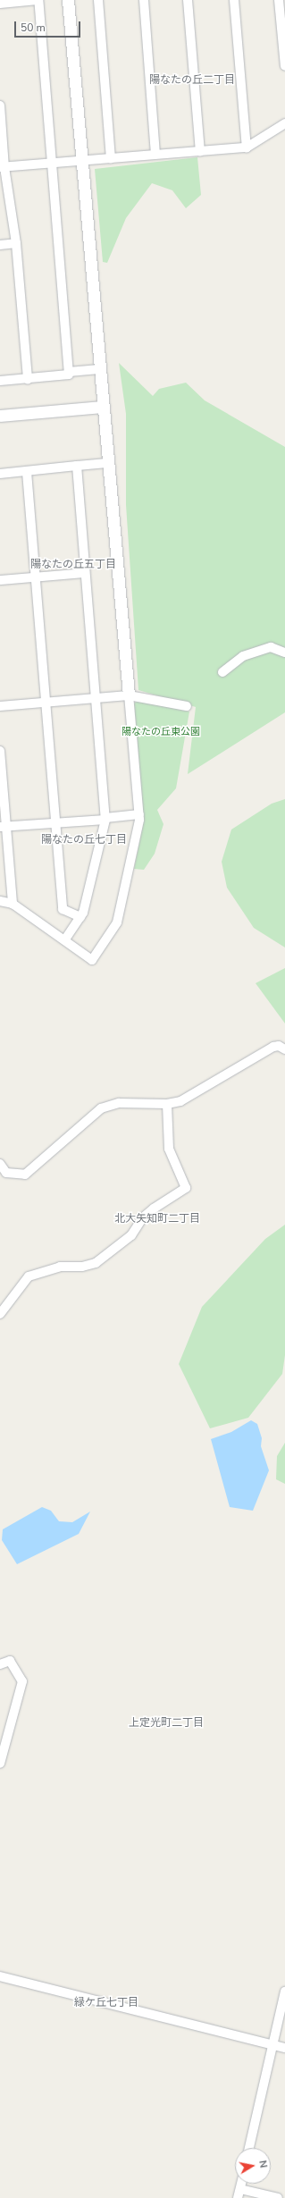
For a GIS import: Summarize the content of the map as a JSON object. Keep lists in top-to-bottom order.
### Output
{
  "districts": [
    "陽なたの丘二丁目",
    "陽なたの丘五丁目",
    "陽なたの丘七丁目",
    "北大矢知町二丁目",
    "上定光町二丁目",
    "緑ケ丘七丁目"
  ],
  "parks": ["陽なたの丘東公園"],
  "scale_bar": "50 m",
  "north": "right"
}
